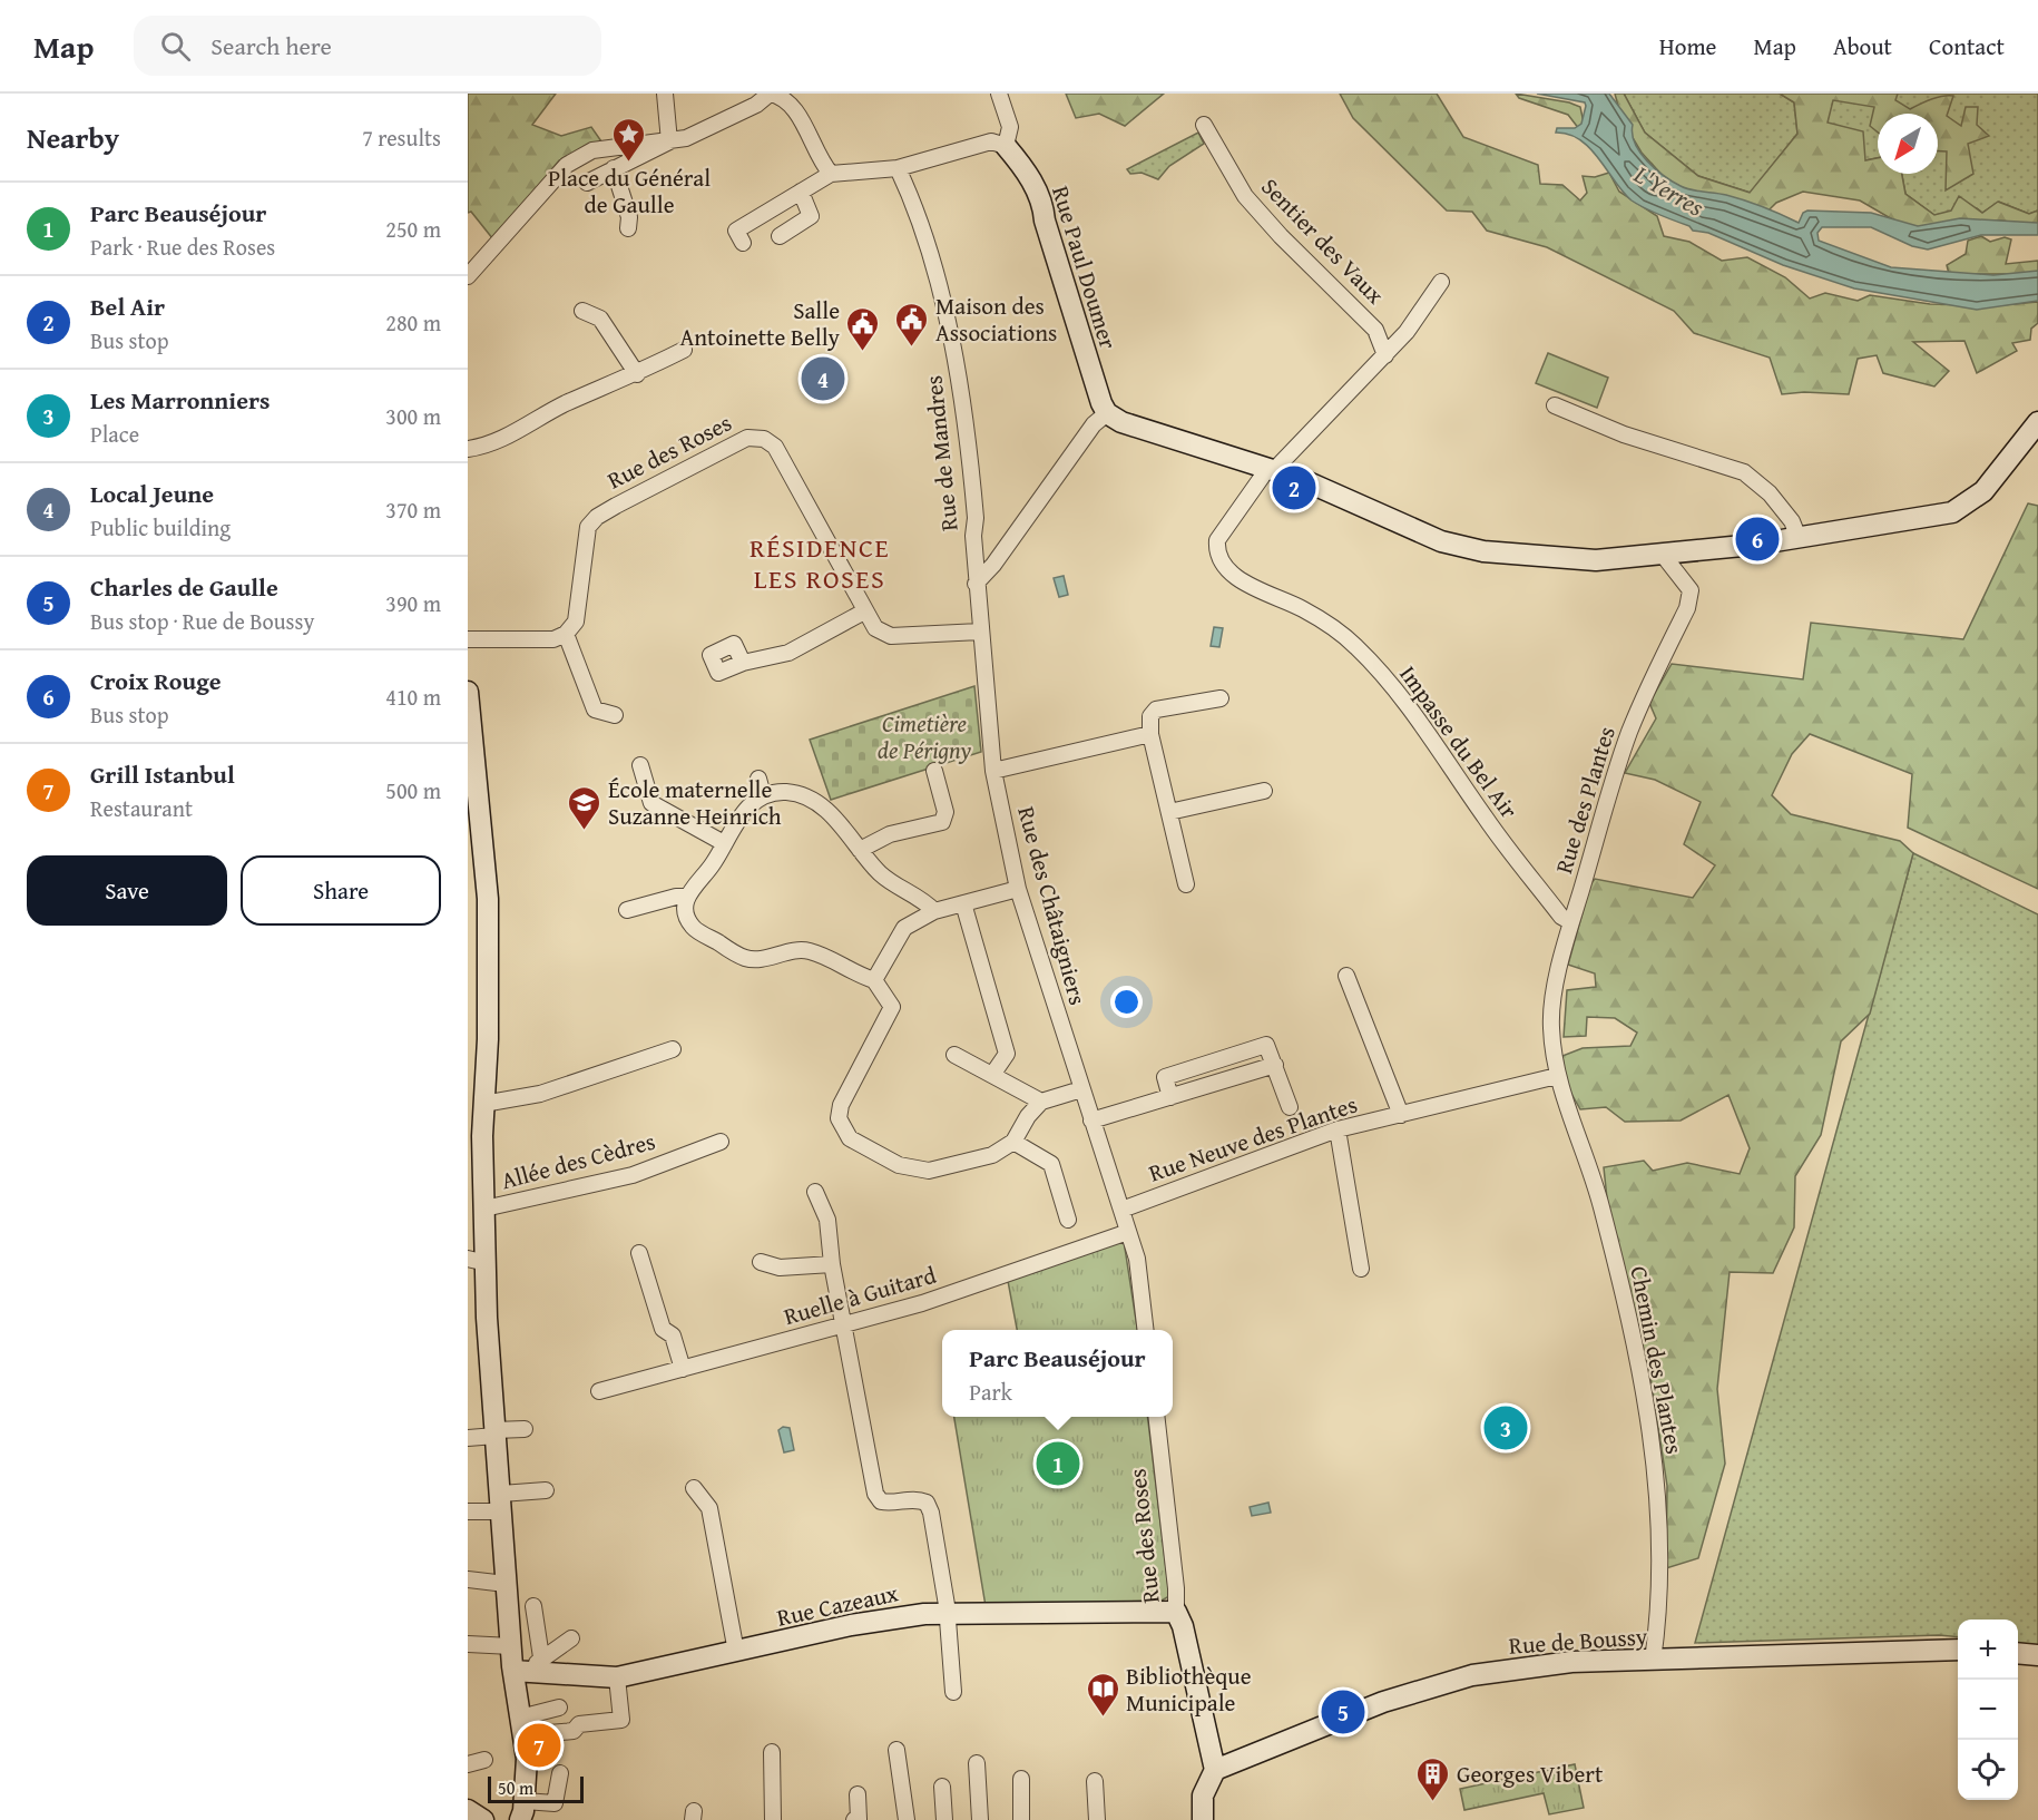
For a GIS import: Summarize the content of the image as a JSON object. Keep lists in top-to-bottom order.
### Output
{
  "streets": {
    "street": [
      "Sentier des Vaux",
      "Rue Paul Doumer",
      "Rue des Roses",
      "Rue de Mandres",
      "Impasse du Bel Air",
      "Rue des Plantes",
      "Rue des Châtaigniers",
      "Rue Neuve des Plantes",
      "Allée des Cèdres",
      "Ruelle à Guitard",
      "Chemin des Plantes",
      "Rue Cazeaux",
      "Rue de Boussy"
    ]
  },
  "crossings": [
    ["Rue des Roses", "Rue des Châtaigniers"],
    ["Rue des Roses", "Rue Cazeaux"],
    ["Rue des Roses", "Rue de Boussy"],
    ["Rue de Mandres", "Rue des Châtaigniers"],
    ["Impasse du Bel Air", "Rue des Plantes"],
    ["Rue des Plantes", "Rue Neuve des Plantes"],
    ["Rue des Plantes", "Chemin des Plantes"],
    ["Rue des Châtaigniers", "Rue Neuve des Plantes"],
    ["Rue des Châtaigniers", "Ruelle à Guitard"],
    ["Rue Neuve des Plantes", "Chemin des Plantes"],
    ["Chemin des Plantes", "Rue de Boussy"]
  ],
  "districts": ["RÉSIDENCE LES ROSES"],
  "water": ["L'Yerres"],
  "parks": ["Cimetière de Périgny"],
  "places": {
    "place": ["Place du Général de Gaulle"],
    "public building": ["Maison des Associations", "Salle Antoinette Belly"],
    "school or university": ["École maternelle Suzanne Heinrich"],
    "library": ["Bibliothèque Municipale"],
    "building": ["Georges Vibert"]
  },
  "scale_bar": "50 m",
  "north": "bottom left",
  "page": {
    "header": "Map",
    "search": "Search here",
    "nav": [
      "Home",
      "Map",
      "About",
      "Contact"
    ],
    "heading": ["Nearby", "7 results"],
    "list": [
      {
        "mark": "1",
        "name": "Parc Beauséjour",
        "note": "Park · Rue des Roses",
        "value": "250 m"
      },
      {
        "mark": "2",
        "name": "Bel Air",
        "note": "Bus stop",
        "value": "280 m"
      },
      {
        "mark": "3",
        "name": "Les Marronniers",
        "note": "Place",
        "value": "300 m"
      },
      {
        "mark": "4",
        "name": "Local Jeune",
        "note": "Public building",
        "value": "370 m"
      },
      {
        "mark": "5",
        "name": "Charles de Gaulle",
        "note": "Bus stop · Rue de Boussy",
        "value": "390 m"
      },
      {
        "mark": "6",
        "name": "Croix Rouge",
        "note": "Bus stop",
        "value": "410 m"
      },
      {
        "mark": "7",
        "name": "Grill Istanbul",
        "note": "Restaurant",
        "value": "500 m"
      }
    ],
    "pins": [
      "4",
      "2",
      "6",
      "3",
      "1",
      "5",
      "7"
    ],
    "buttons": ["Save", "Share"],
    "popup": ["Parc Beauséjour", "Park"],
    "map_buttons": ["+", "−"],
    "scale": "50 m"
  }
}
